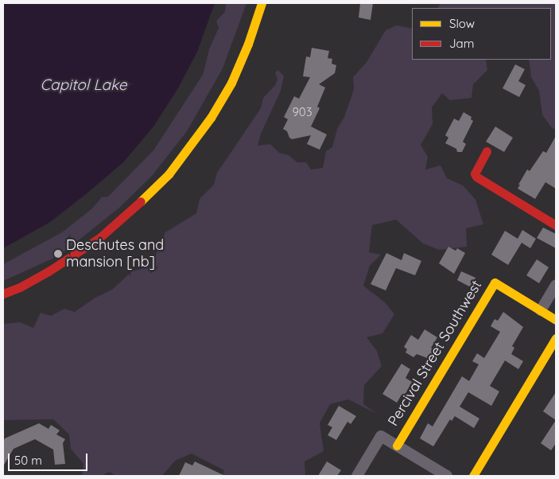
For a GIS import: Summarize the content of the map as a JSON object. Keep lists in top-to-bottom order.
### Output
{
  "streets": {
    "street": ["Percival Street Southwest"]
  },
  "water": ["Capitol Lake"],
  "places": ["Deschutes and mansion [nb]"],
  "house_numbers": ["903"],
  "legend": ["Slow", "Jam"],
  "scale_bar": "50 m"
}
